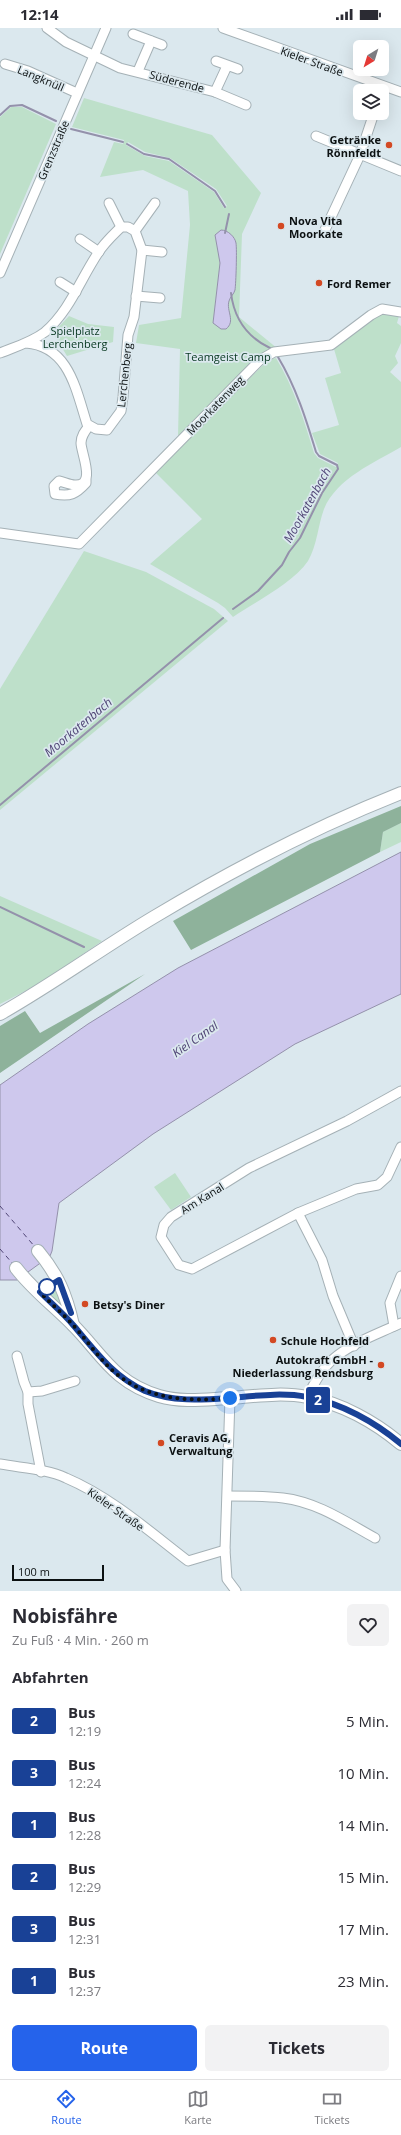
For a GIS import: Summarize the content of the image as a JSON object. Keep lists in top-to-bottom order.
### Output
{
  "streets": {
    "street": [
      "Kieler Straße",
      "Langknüll",
      "Süderende",
      "Grenzstraße",
      "Lerchenberg",
      "Moorkatenweg",
      "Am Kanal"
    ]
  },
  "crossings": [
    ["Langknüll", "Grenzstraße"],
    ["Süderende", "Grenzstraße"]
  ],
  "water": ["Moorkatenbach", "Kiel Canal"],
  "parks": ["Spielplatz Lerchenberg", "Teamgeist Camp"],
  "places": [
    "Getränke Rönnfeldt",
    "Nova Vita Moorkate",
    "Ford Remer",
    "Betsy's Diner",
    "Schule Hochfeld",
    "Autokraft GmbH - Niederlassung Rendsburg",
    "Ceravis AG, Verwaltung"
  ],
  "lines": ["bus line 2"],
  "scale_bar": "100 m",
  "north": "bottom left",
  "page": {
    "status": "12:14",
    "on_map": "2",
    "scale": "100 m",
    "heading": [
      ["Nobisfähre", "Zu Fuß · 4 Min. · 260 m"],
      "Abfahrten"
    ],
    "list": [
      {
        "mark": "2",
        "name": "Bus",
        "note": "12:19",
        "value": "5 Min."
      },
      {
        "mark": "3",
        "name": "Bus",
        "note": "12:24",
        "value": "10 Min."
      },
      {
        "mark": "1",
        "name": "Bus",
        "note": "12:28",
        "value": "14 Min."
      },
      {
        "mark": "2",
        "name": "Bus",
        "note": "12:29",
        "value": "15 Min."
      },
      {
        "mark": "3",
        "name": "Bus",
        "note": "12:31",
        "value": "17 Min."
      },
      {
        "mark": "1",
        "name": "Bus",
        "note": "12:37",
        "value": "23 Min."
      }
    ],
    "buttons": ["Route", "Tickets"],
    "tabs": ["Route", "Karte", "Tickets"]
  }
}
